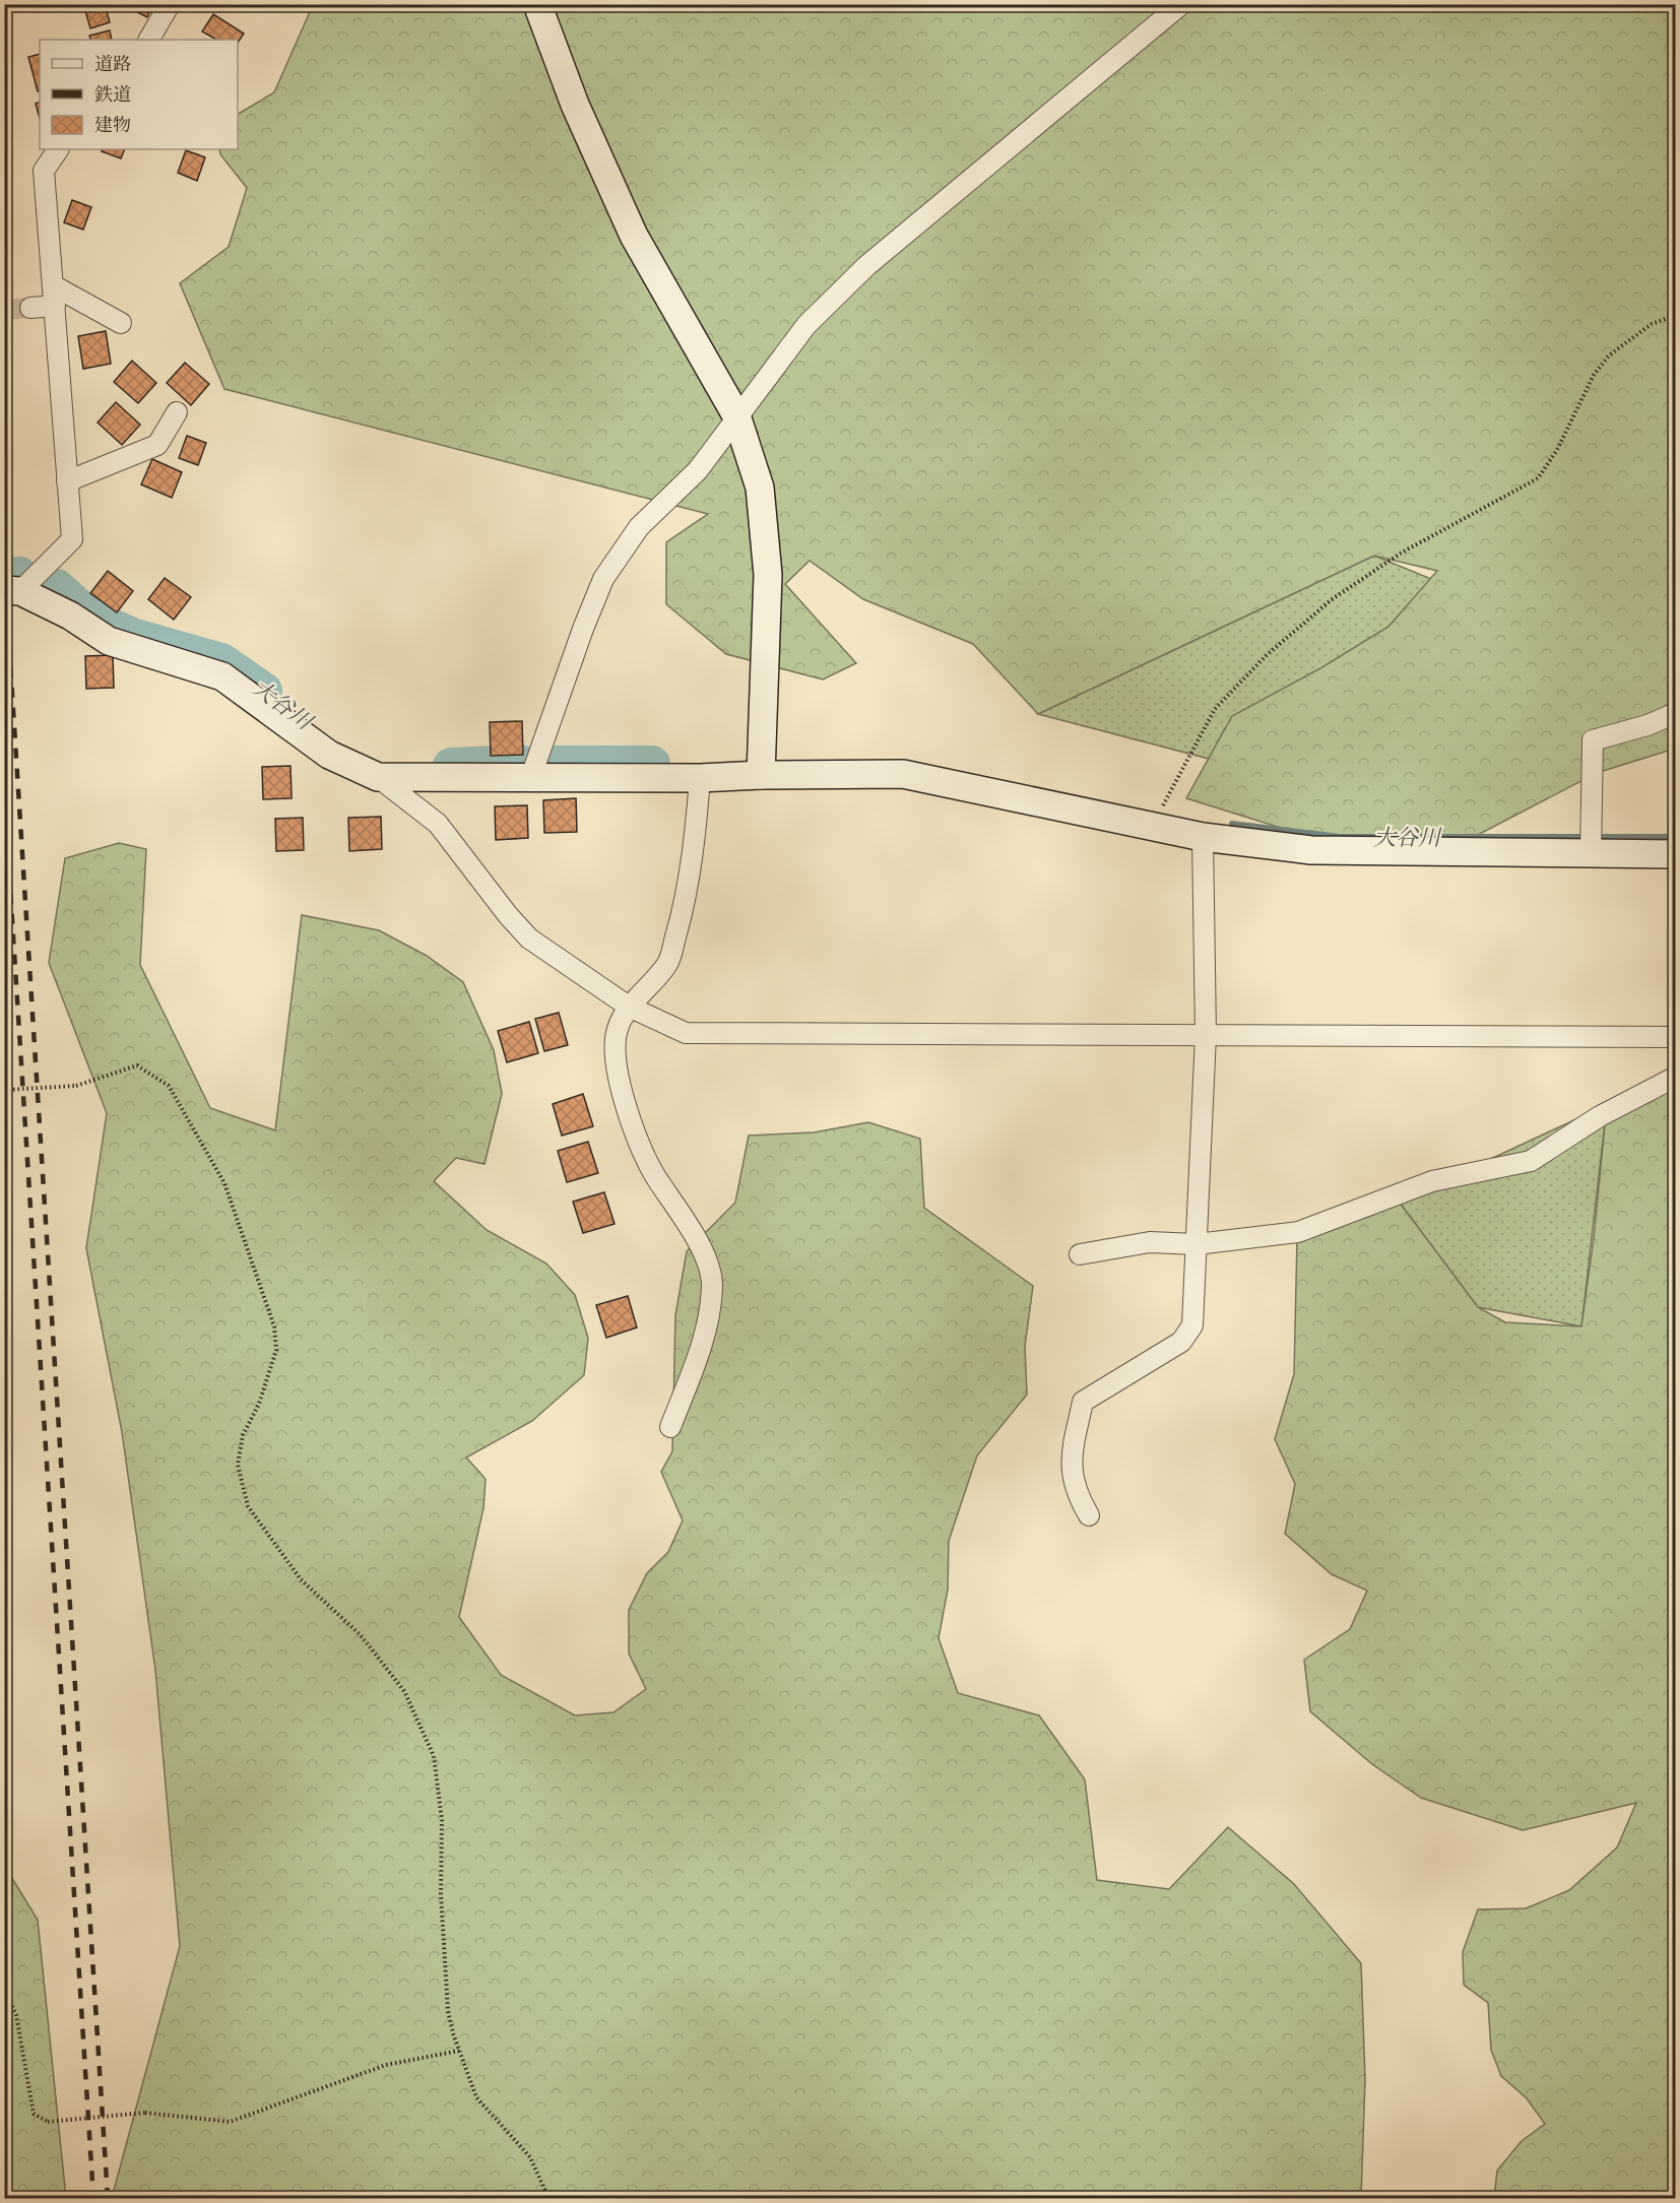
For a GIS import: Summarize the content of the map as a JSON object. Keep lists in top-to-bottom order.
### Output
{
  "water": ["大谷川"],
  "legend": ["道路", "鉄道", "建物"]
}
